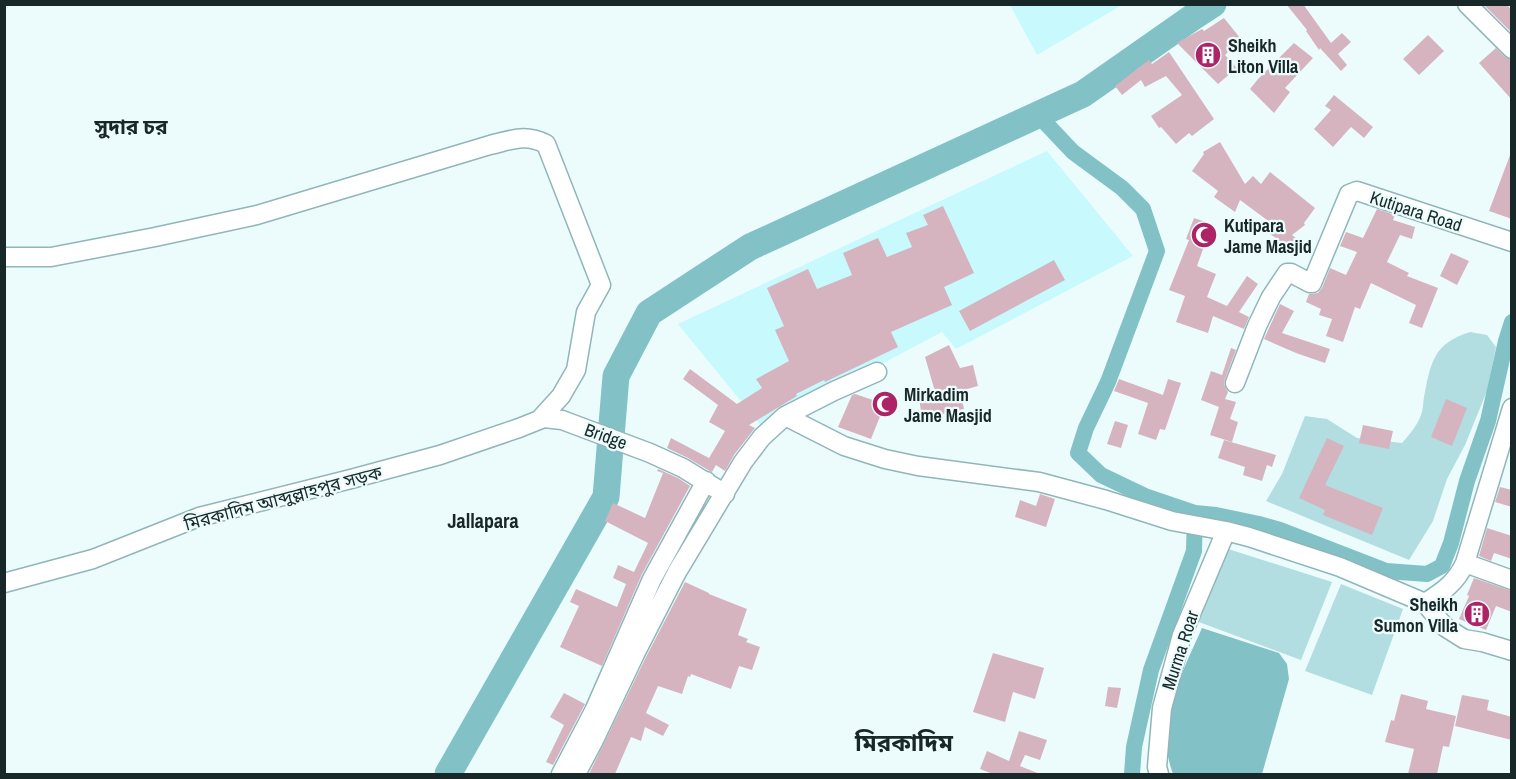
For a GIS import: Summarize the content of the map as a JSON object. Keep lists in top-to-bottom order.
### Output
{
  "streets": {
    "street": [
      "Kutipara Road",
      "Bridge",
      "মিরকাদিম আব্দুল্লাহপুর সড়ক",
      "Murma Roar"
    ]
  },
  "crossings": [
    ["Bridge", "মিরকাদিম আব্দুল্লাহপুর সড়ক"]
  ],
  "districts": ["সুদার চর", "Jallapara", "মিরকাদিম"],
  "places": {
    "building": ["Sheikh Liton Villa", "Sheikh Sumon Villa"],
    "mosque": ["Kutipara Jame Masjid", "Mirkadim Jame Masjid"]
  }
}
